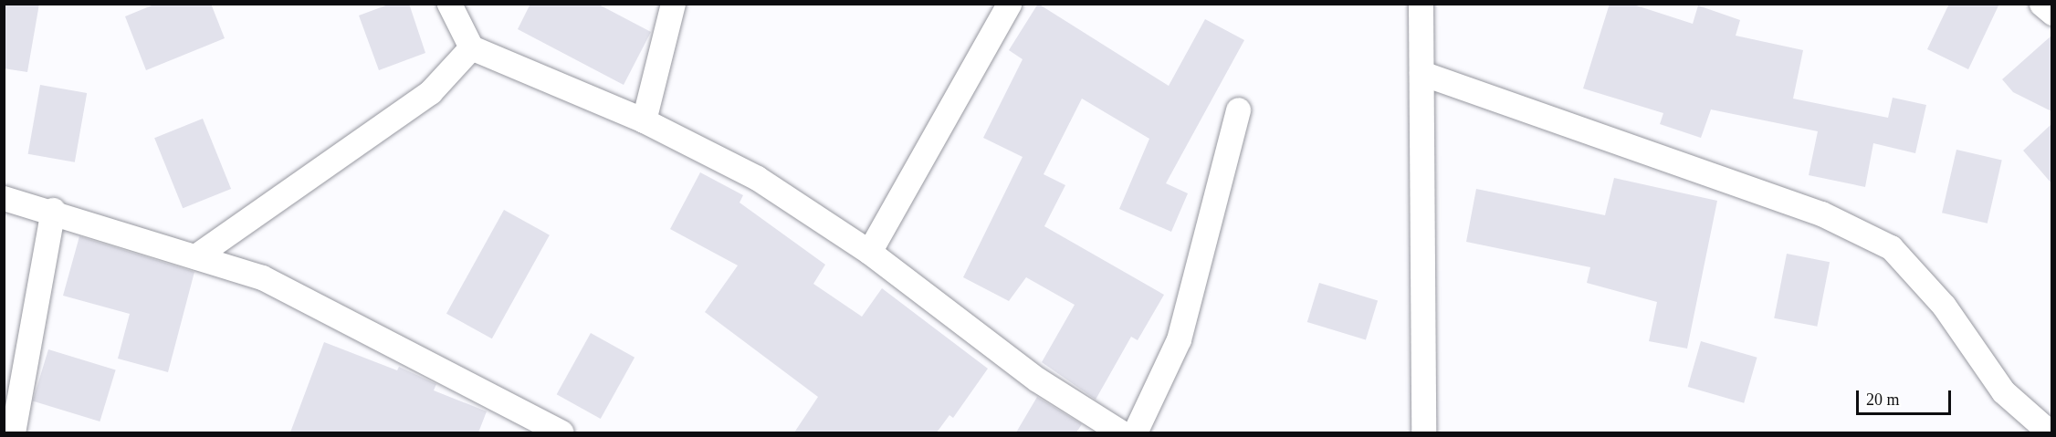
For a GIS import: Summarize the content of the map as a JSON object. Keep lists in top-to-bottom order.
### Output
{
  "scale_bar": "20 m"
}
